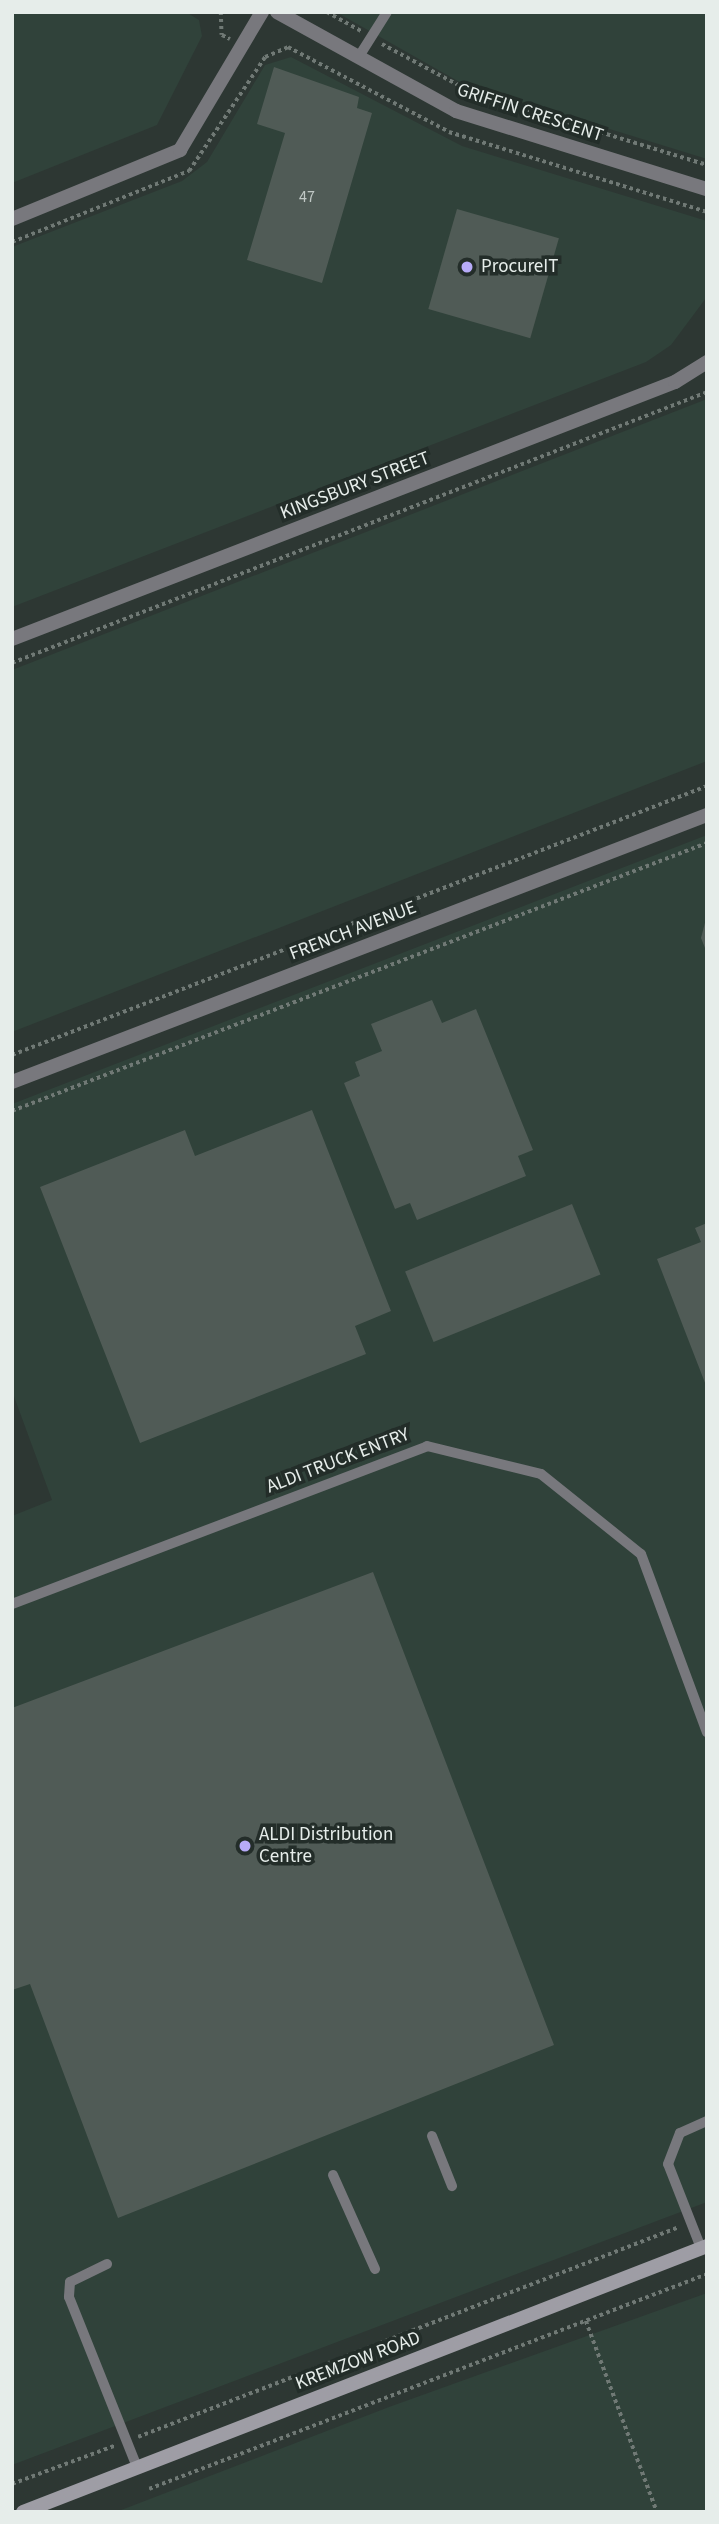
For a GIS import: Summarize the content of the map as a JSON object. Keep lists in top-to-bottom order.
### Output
{
  "streets": {
    "street": [
      "GRIFFIN CRESCENT",
      "KINGSBURY STREET",
      "FRENCH AVENUE",
      "KREMZOW ROAD"
    ],
    "lane": ["ALDI TRUCK ENTRY"]
  },
  "places": ["ProcureIT", "ALDI Distribution Centre"],
  "house_numbers": ["47"]
}
